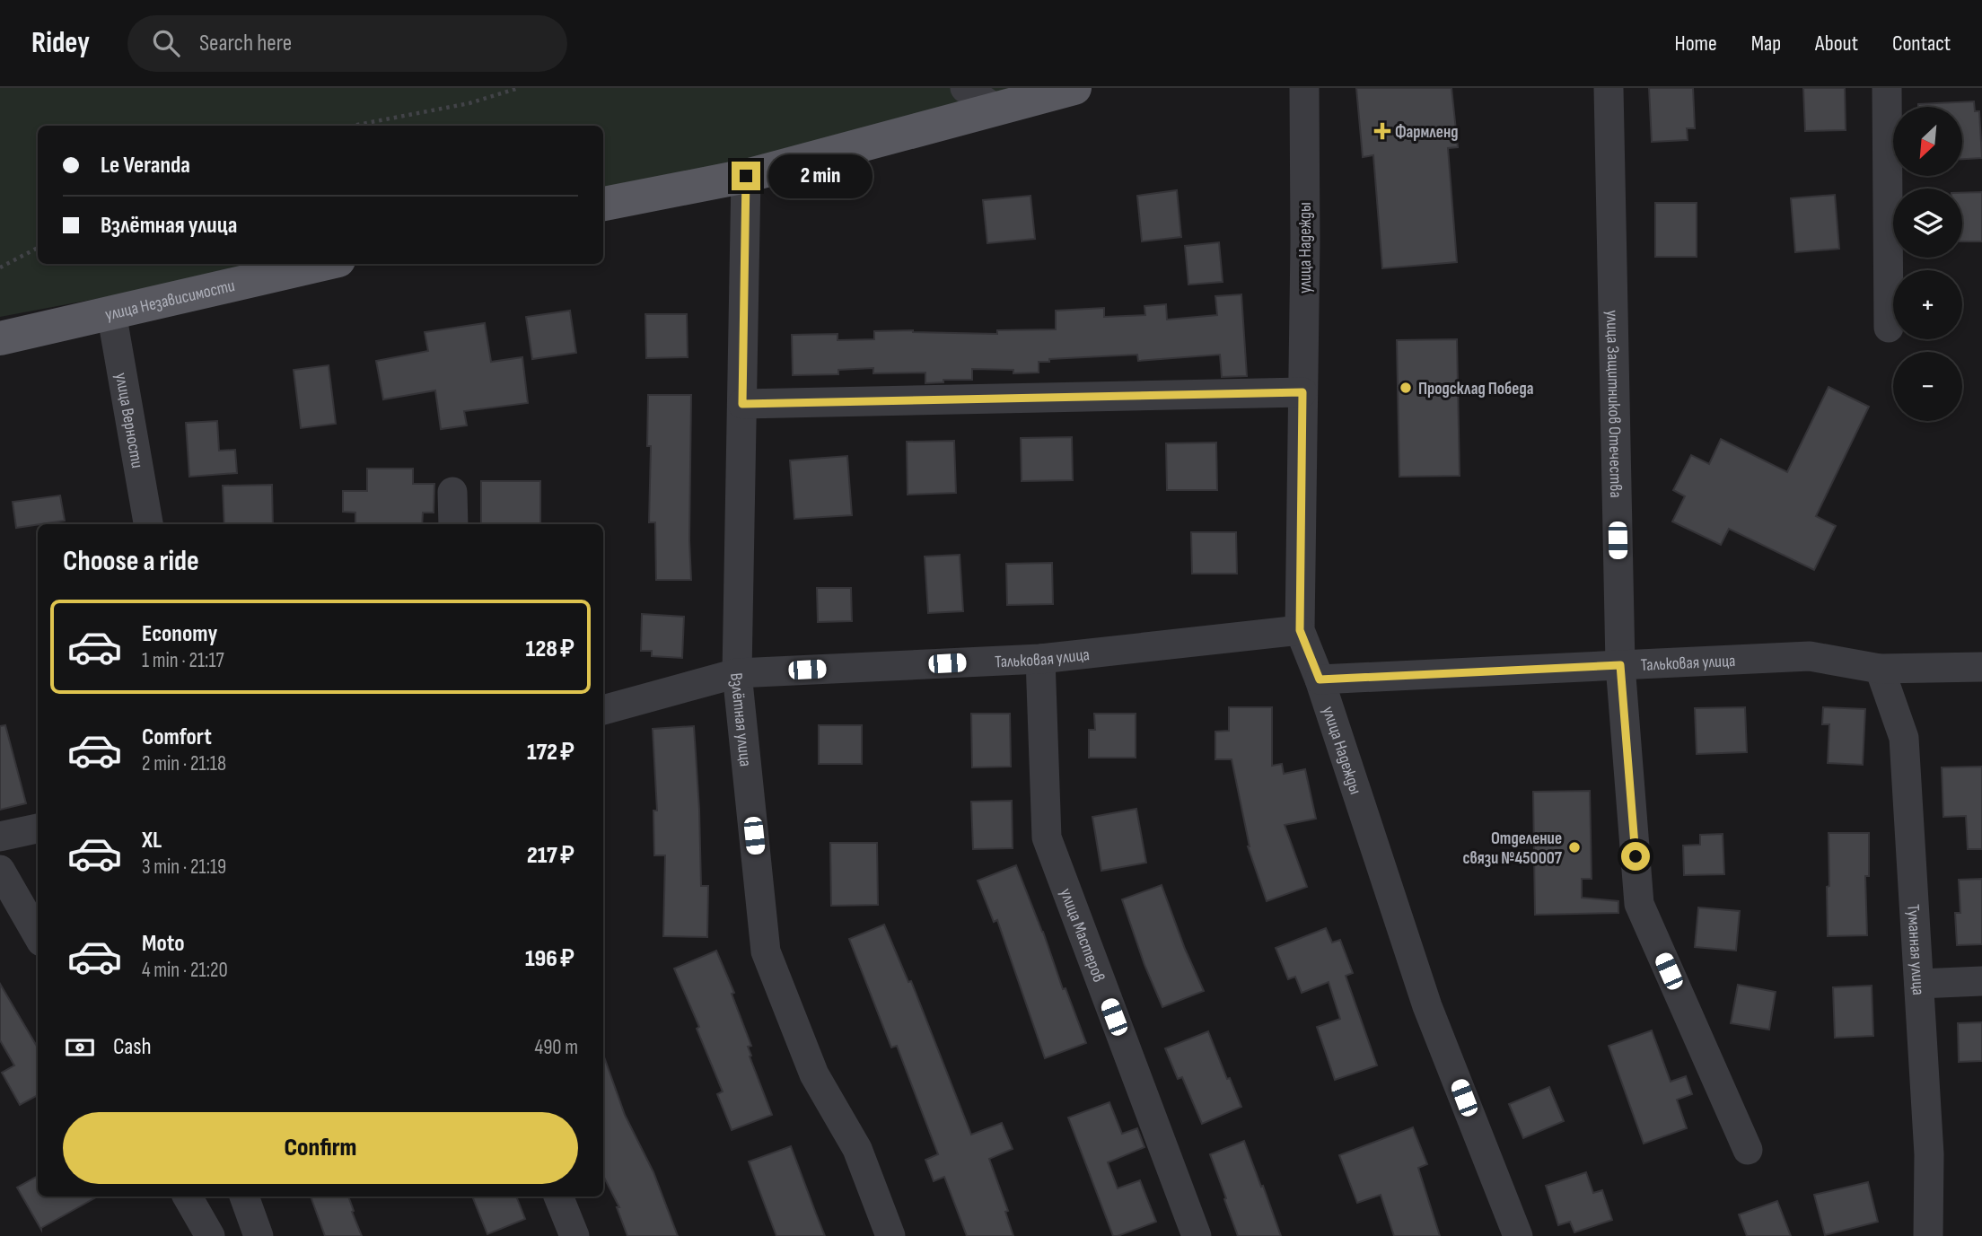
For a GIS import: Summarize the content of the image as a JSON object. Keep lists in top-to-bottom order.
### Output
{
  "streets": {
    "main road": ["улица Независимости"],
    "street": [
      "улица Надежды",
      "улица Защитников Отечества",
      "улица Верности",
      "Тальковая улица",
      "Взлётная улица",
      "улица Мастеров",
      "Туманная улица"
    ]
  },
  "crossings": [
    ["улица Надежды", "Тальковая улица"],
    ["улица Независимости", "улица Верности"],
    ["улица Защитников Отечества", "Тальковая улица"],
    ["Тальковая улица", "Взлётная улица"],
    ["Тальковая улица", "улица Мастеров"],
    ["Тальковая улица", "Туманная улица"]
  ],
  "places": {
    "health": ["Фармленд"],
    "other": ["Продсклад Победа", "Отделение связи №450007"]
  },
  "north": "bottom left",
  "page": {
    "header": "Ridey",
    "search": "Search here",
    "nav": [
      "Home",
      "Map",
      "About",
      "Contact"
    ],
    "map_buttons": ["+", "−"],
    "banner": ["Le Veranda", "Взлётная улица"],
    "bubble": "2 min",
    "heading": "Choose a ride",
    "list": [
      {
        "name": "Economy",
        "note": "1 min · 21:17",
        "value": "128 ₽"
      },
      {
        "name": "Comfort",
        "note": "2 min · 21:18",
        "value": "172 ₽"
      },
      {
        "name": "XL",
        "note": "3 min · 21:19",
        "value": "217 ₽"
      },
      {
        "name": "Moto",
        "note": "4 min · 21:20",
        "value": "196 ₽"
      }
    ],
    "pay": ["Cash", "490 m"],
    "buttons": "Confirm"
  }
}
